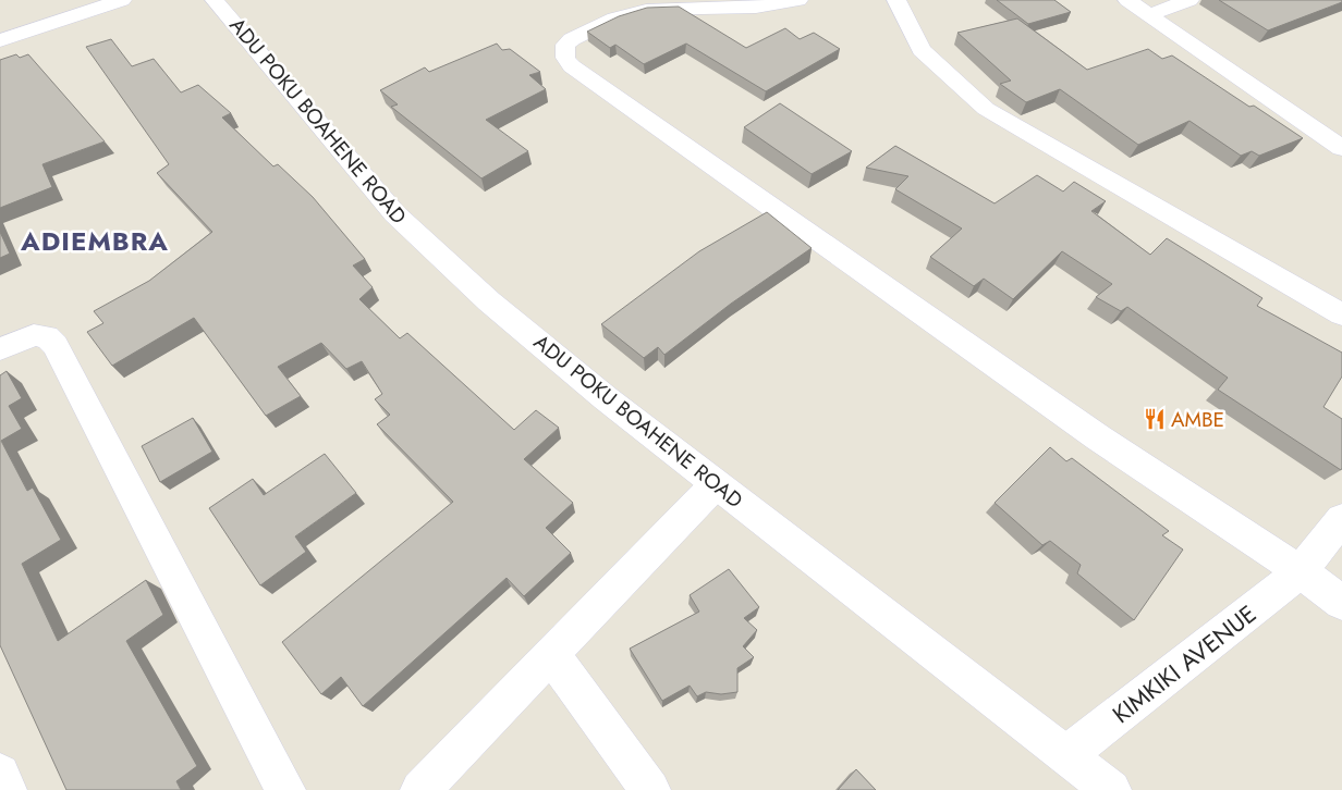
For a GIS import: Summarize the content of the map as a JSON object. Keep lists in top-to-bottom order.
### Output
{
  "streets": {
    "street": ["ADU POKU BOAHENE ROAD", "KIMKIKI AVENUE"]
  },
  "crossings": [
    ["ADU POKU BOAHENE ROAD", "KIMKIKI AVENUE"]
  ],
  "districts": ["ADIEMBRA"],
  "places": {
    "restaurant": ["AMBE"]
  }
}
